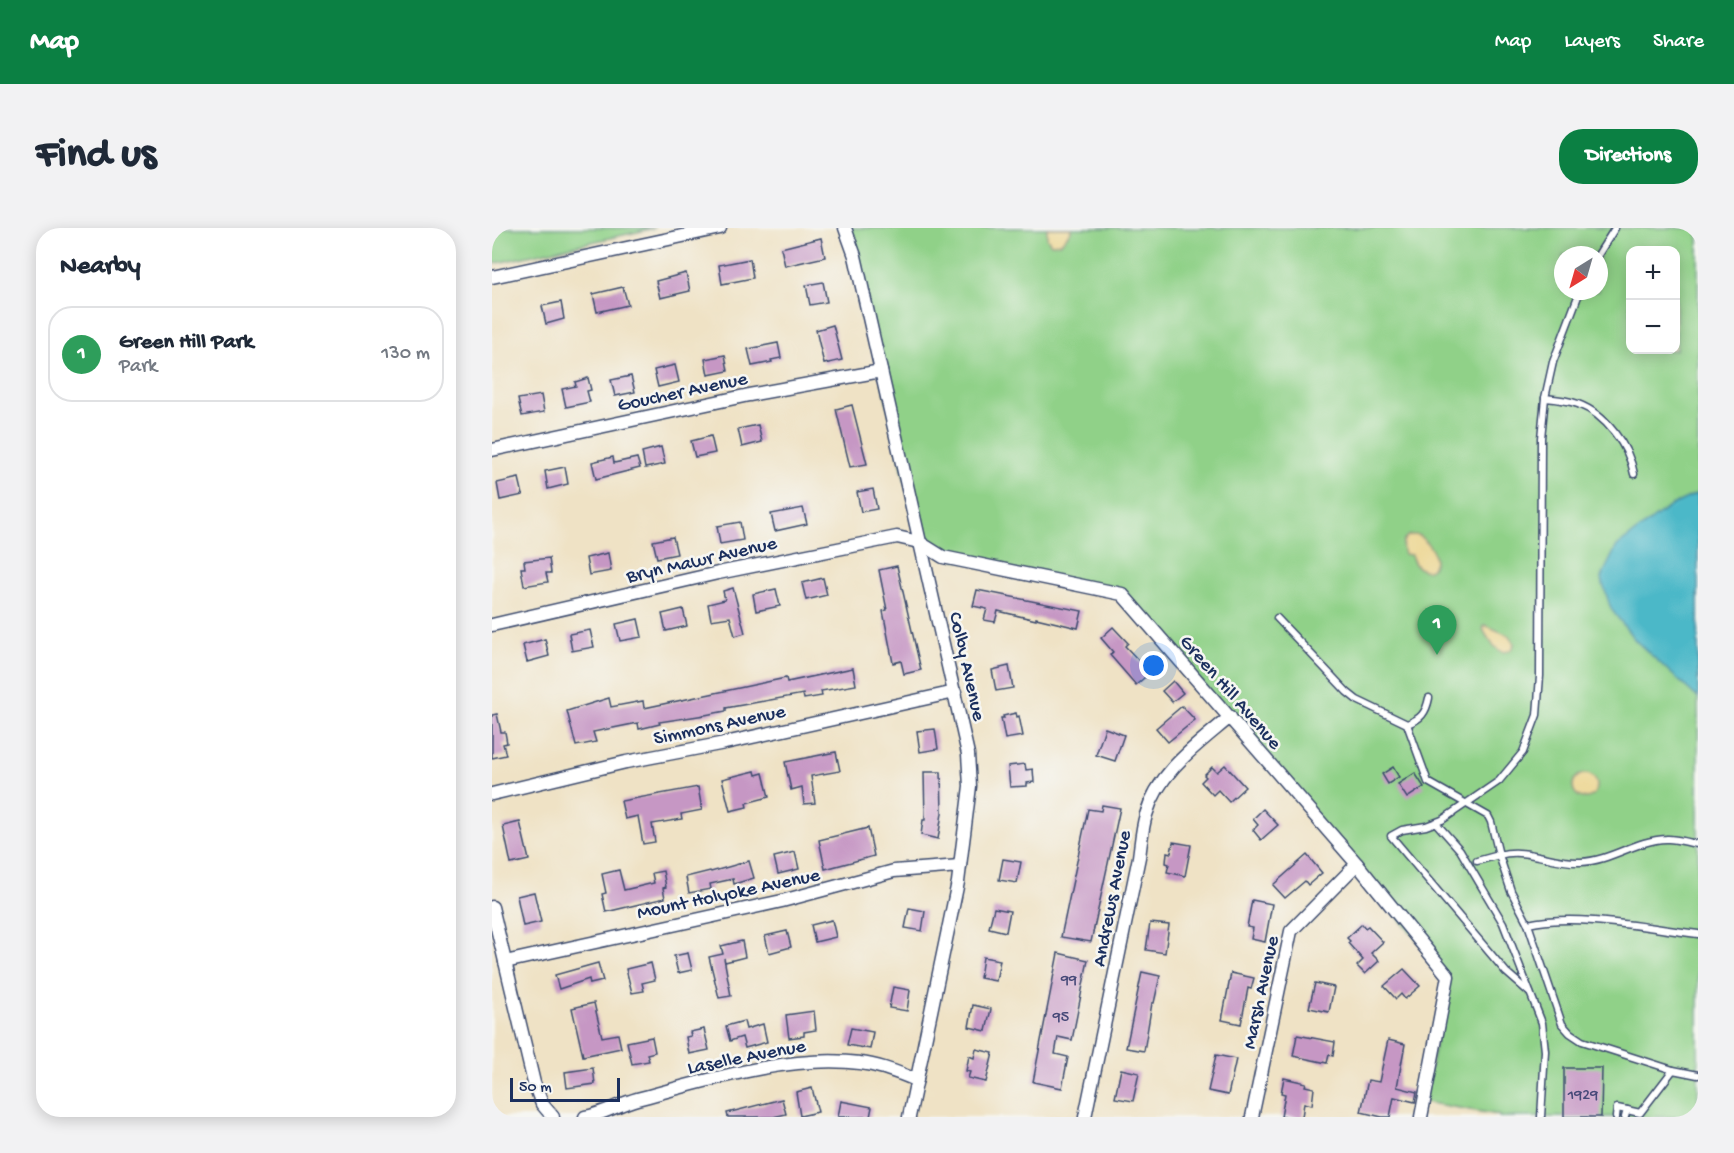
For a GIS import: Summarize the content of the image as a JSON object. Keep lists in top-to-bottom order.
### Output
{
  "streets": {
    "street": [
      "Goucher Avenue",
      "Bryn Mawr Avenue",
      "Colby Avenue",
      "Green Hill Avenue",
      "Simmons Avenue",
      "Mount Holyoke Avenue",
      "Andrews Avenue",
      "Marsh Avenue",
      "Laselle Avenue"
    ]
  },
  "crossings": [
    ["Goucher Avenue", "Colby Avenue"],
    ["Bryn Mawr Avenue", "Colby Avenue"],
    ["Bryn Mawr Avenue", "Green Hill Avenue"],
    ["Colby Avenue", "Green Hill Avenue"],
    ["Colby Avenue", "Simmons Avenue"],
    ["Colby Avenue", "Mount Holyoke Avenue"],
    ["Colby Avenue", "Laselle Avenue"],
    ["Green Hill Avenue", "Andrews Avenue"],
    ["Green Hill Avenue", "Marsh Avenue"]
  ],
  "house_numbers": ["99", "95", "1929"],
  "scale_bar": "50 m",
  "north": "bottom left",
  "page": {
    "header": "Map",
    "nav": ["Map", "Layers", "Share"],
    "buttons": "Directions",
    "title": "Find us",
    "heading": "Nearby",
    "map_buttons": ["+", "−"],
    "list": [
      {
        "mark": "1",
        "name": "Green Hill Park",
        "note": "Park",
        "value": "130 m"
      }
    ],
    "pins": "1",
    "scale": "50 m"
  }
}
